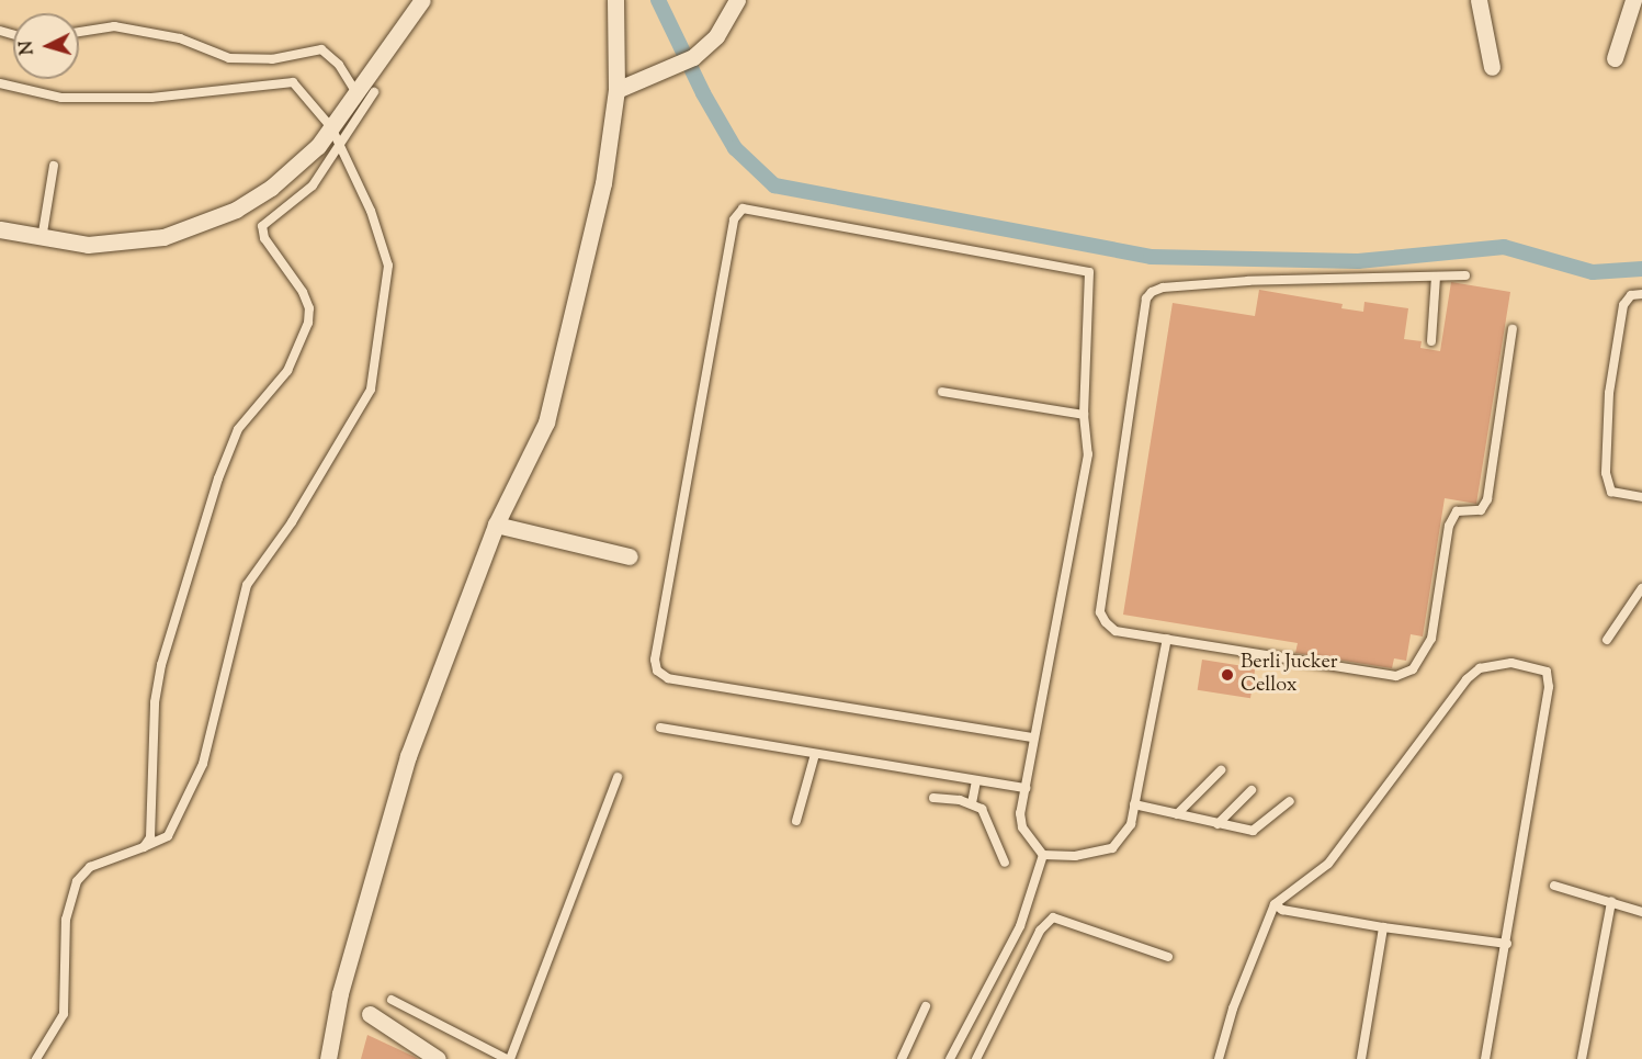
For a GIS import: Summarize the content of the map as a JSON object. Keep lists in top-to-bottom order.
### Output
{
  "places": ["Berli Jucker Cellox"],
  "north": "left"
}
